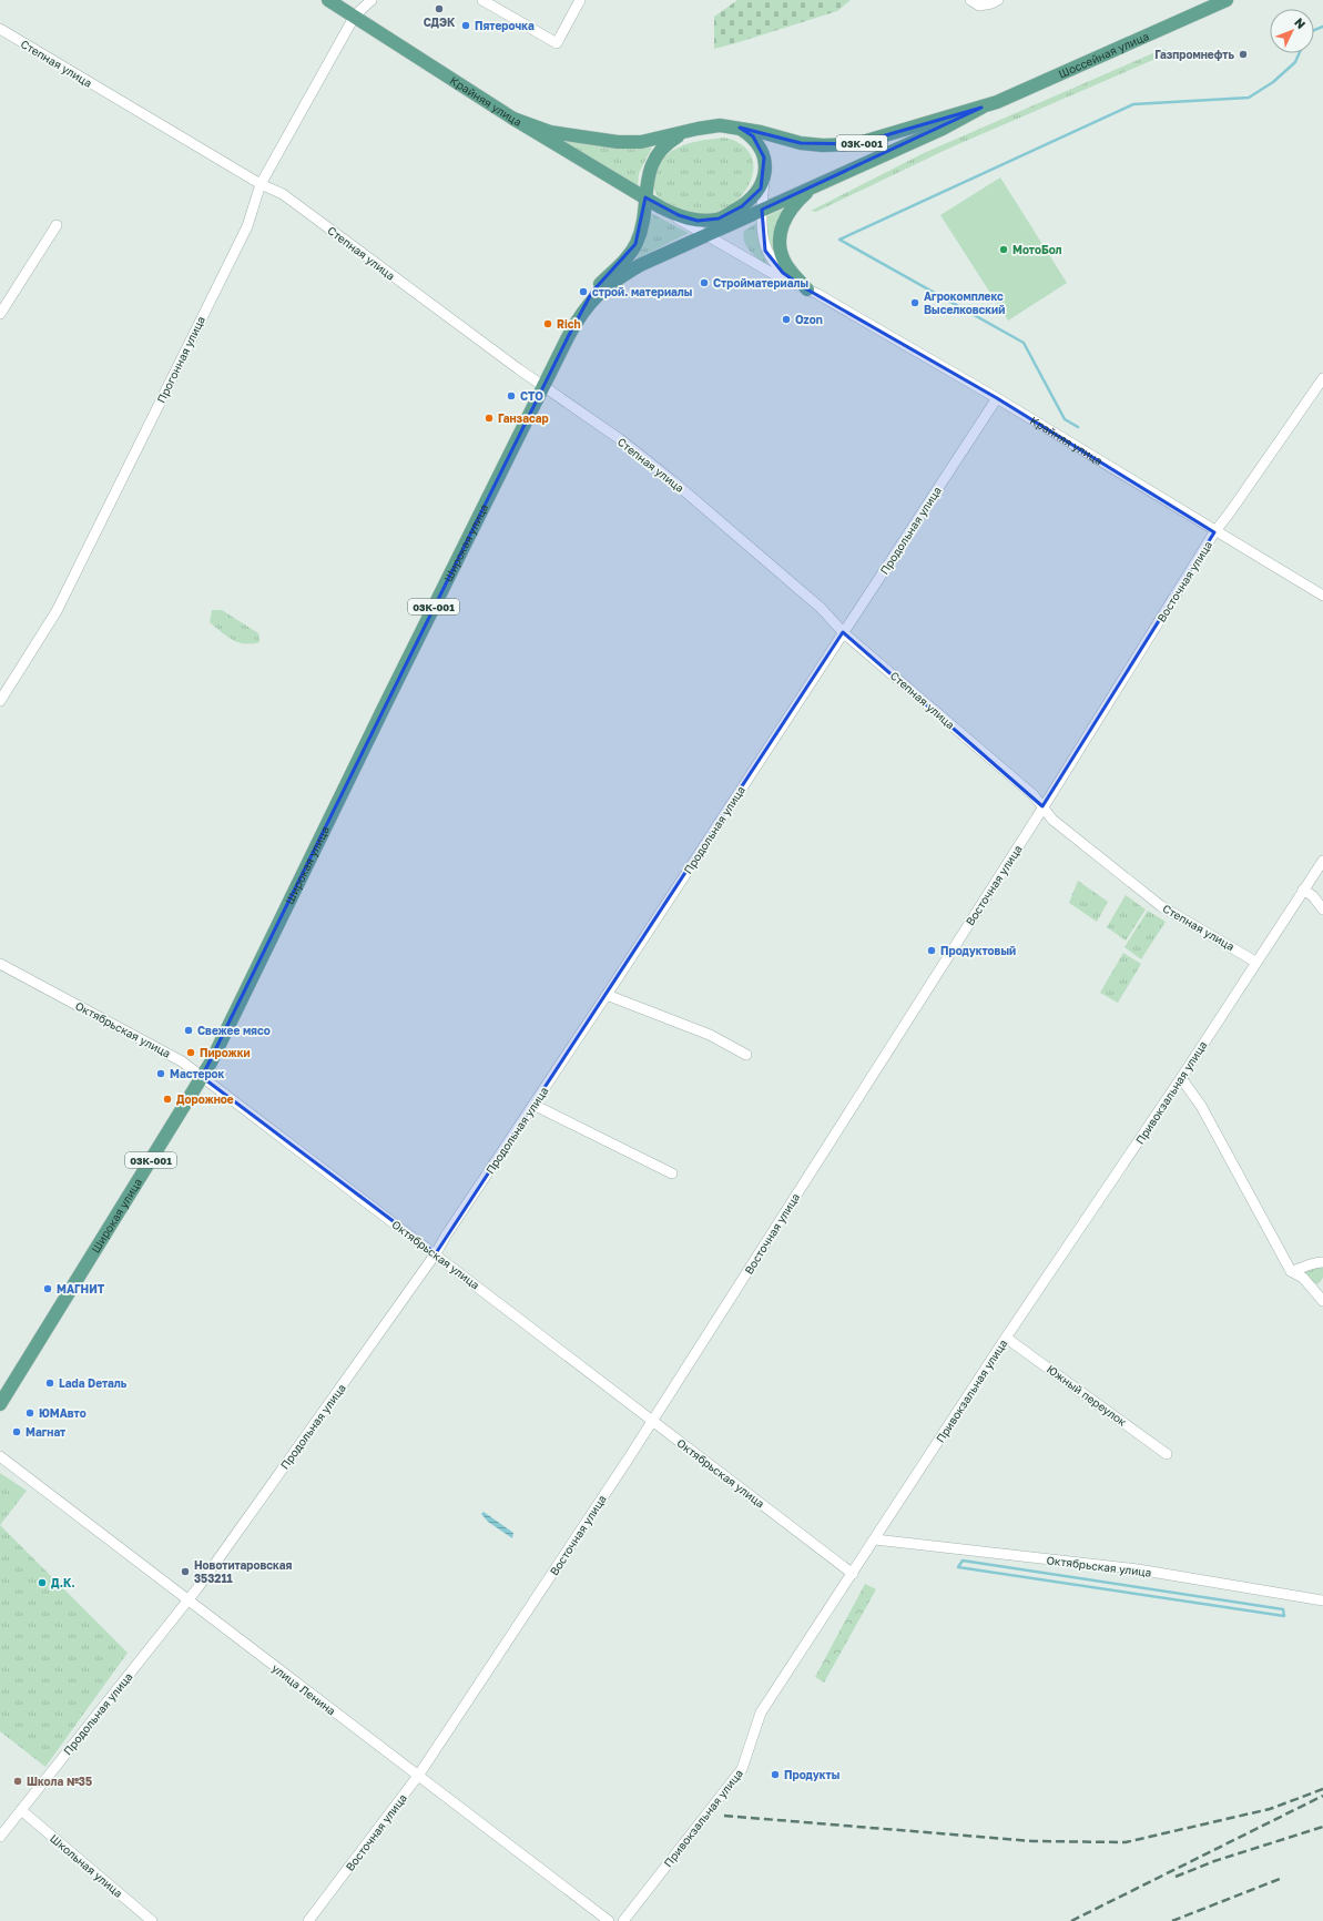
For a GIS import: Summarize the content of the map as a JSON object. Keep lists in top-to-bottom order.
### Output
{
  "streets": {
    "main road": [
      "Шоссейная улица",
      "Крайняя улица",
      "03К-001",
      "Широкая улица"
    ],
    "street": [
      "Степная улица",
      "Прогонная улица",
      "Продольная улица",
      "Восточная улица",
      "Октябрьская улица",
      "Привокзальная улица",
      "Южный переулок",
      "улица Ленина",
      "Школьная улица"
    ]
  },
  "crossings": [
    ["Шоссейная улица", "03К-001"],
    ["Степная улица", "Прогонная улица"],
    ["Степная улица", "Продольная улица"],
    ["Степная улица", "Широкая улица"],
    ["Степная улица", "Восточная улица"],
    ["Степная улица", "Привокзальная улица"],
    ["Крайняя улица", "03К-001"],
    ["Крайняя улица", "Прогонная улица"],
    ["Крайняя улица", "Продольная улица"],
    ["Крайняя улица", "Восточная улица"],
    ["03К-001", "Широкая улица"],
    ["Продольная улица", "Октябрьская улица"],
    ["Продольная улица", "улица Ленина"],
    ["Продольная улица", "Школьная улица"],
    ["Широкая улица", "Октябрьская улица"],
    ["Восточная улица", "Октябрьская улица"],
    ["Восточная улица", "улица Ленина"],
    ["Октябрьская улица", "Привокзальная улица"],
    ["Привокзальная улица", "Южный переулок"]
  ],
  "places": [
    "СДЭК",
    "Пятерочка",
    "Газпромнефть",
    "МотоБол",
    "Стройматериалы",
    "строй. материалы",
    "Агрокомплекс Выселковский",
    "Ozon",
    "Rich",
    "СТО",
    "Ганзасар",
    "Продуктовый",
    "Свежее мясо",
    "Пирожки",
    "Мастерок",
    "Дорожное",
    "МАГНИТ",
    "Lada Dеталь",
    "ЮМАвто",
    "Магнат",
    "Новотитаровская 353211",
    "Д.К.",
    "Продукты",
    "Школа №35"
  ],
  "north": "top right"
}
